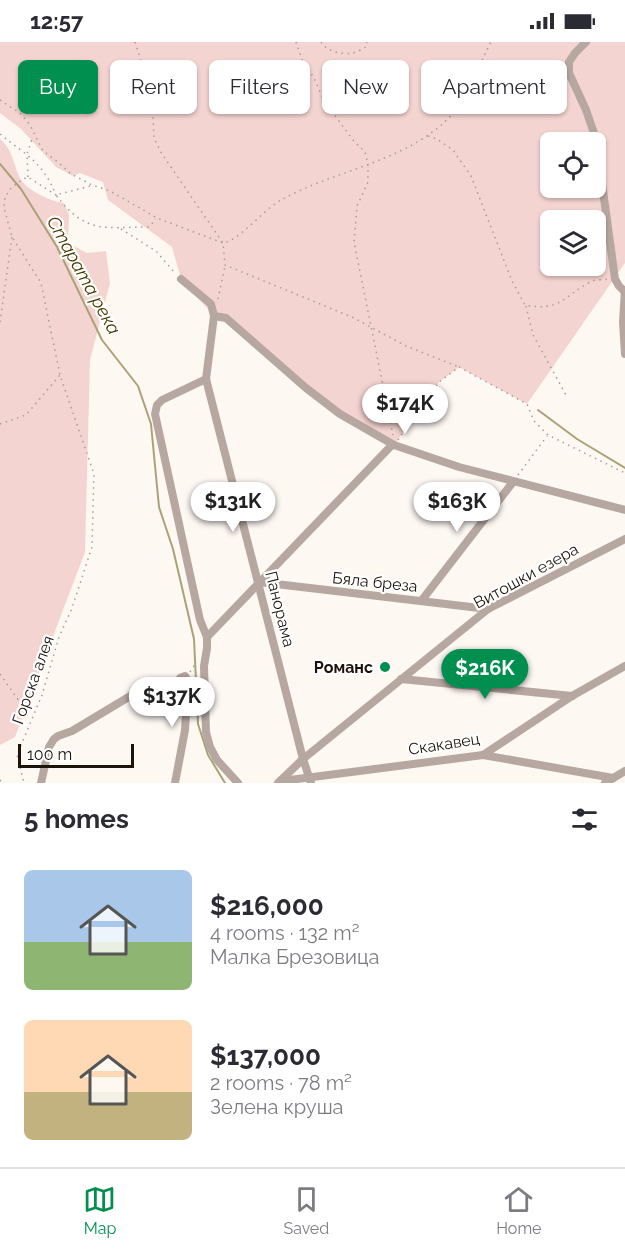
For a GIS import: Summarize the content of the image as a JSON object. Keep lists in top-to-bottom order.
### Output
{
  "streets": {
    "street": [
      "Витошки езера",
      "Бяла бреза",
      "Панорама",
      "Скакавец"
    ],
    "path": ["Горска алея"]
  },
  "crossings": [
    ["Витошки езера", "Бяла бреза"],
    ["Витошки езера", "Панорама"],
    ["Витошки езера", "Скакавец"],
    ["Бяла бреза", "Панорама"],
    ["Панорама", "Скакавец"]
  ],
  "water": ["Старата река"],
  "places": ["Романс"],
  "scale_bar": "100 m",
  "page": {
    "status": "12:57",
    "chip": [
      "Buy",
      "Rent",
      "Filters",
      "New",
      "Apartment"
    ],
    "price": [
      "$174K",
      "$131K",
      "$163K",
      "$216K",
      "$137K"
    ],
    "scale": "100 m",
    "heading": "5 homes",
    "list": [
      {
        "name": "$216,000",
        "note": "4 rooms · 132 m² · Малка Брезовица"
      },
      {
        "name": "$137,000",
        "note": "2 rooms · 78 m² · Зелена круша"
      }
    ],
    "tabs": ["Map", "Saved", "Home"]
  }
}
